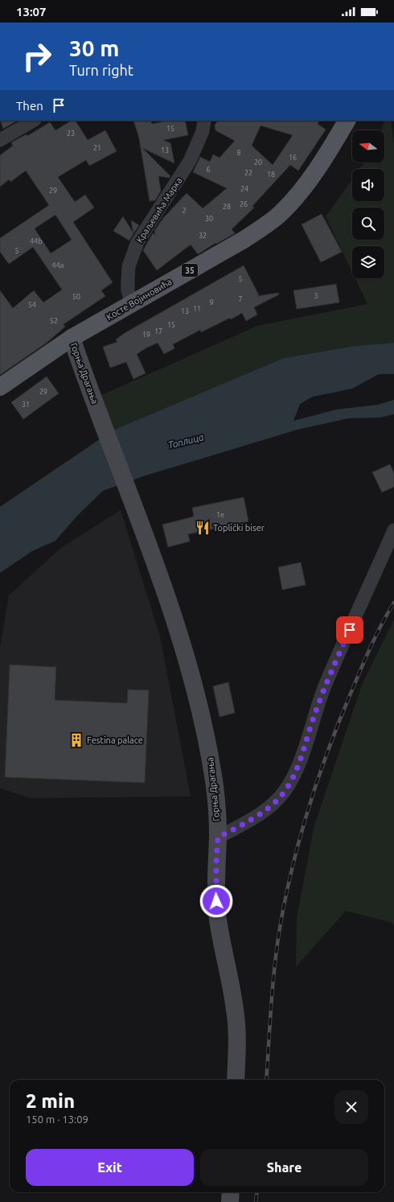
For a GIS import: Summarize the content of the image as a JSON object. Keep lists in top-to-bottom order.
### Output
{
  "streets": {
    "main road": ["35", "Косте Војиновића"],
    "street": ["Краљевића Марка", "Горња Драгања"]
  },
  "crossings": [
    ["Краљевића Марка", "Косте Војиновића"],
    ["Косте Војиновића", "Горња Драгања"]
  ],
  "water": ["Топлица"],
  "places": {
    "restaurant": ["Toplički biser"],
    "building": ["Festina palace"]
  },
  "house_numbers": [
    "15",
    "23",
    "21",
    "13",
    "8",
    "16",
    "20",
    "6",
    "22",
    "18",
    "24",
    "29",
    "26",
    "28",
    "2",
    "30",
    "32",
    "44b",
    "5",
    "44a",
    "5",
    "3",
    "50",
    "7",
    "9",
    "54",
    "11",
    "13",
    "52",
    "15",
    "17",
    "19",
    "29",
    "31",
    "1e"
  ],
  "north": "left",
  "page": {
    "status": "13:07",
    "turn": ["30 m", "Turn right"],
    "then": "Then",
    "heading": ["2 min", "150 m · 13:09"],
    "buttons": ["Exit", "Share"]
  }
}
